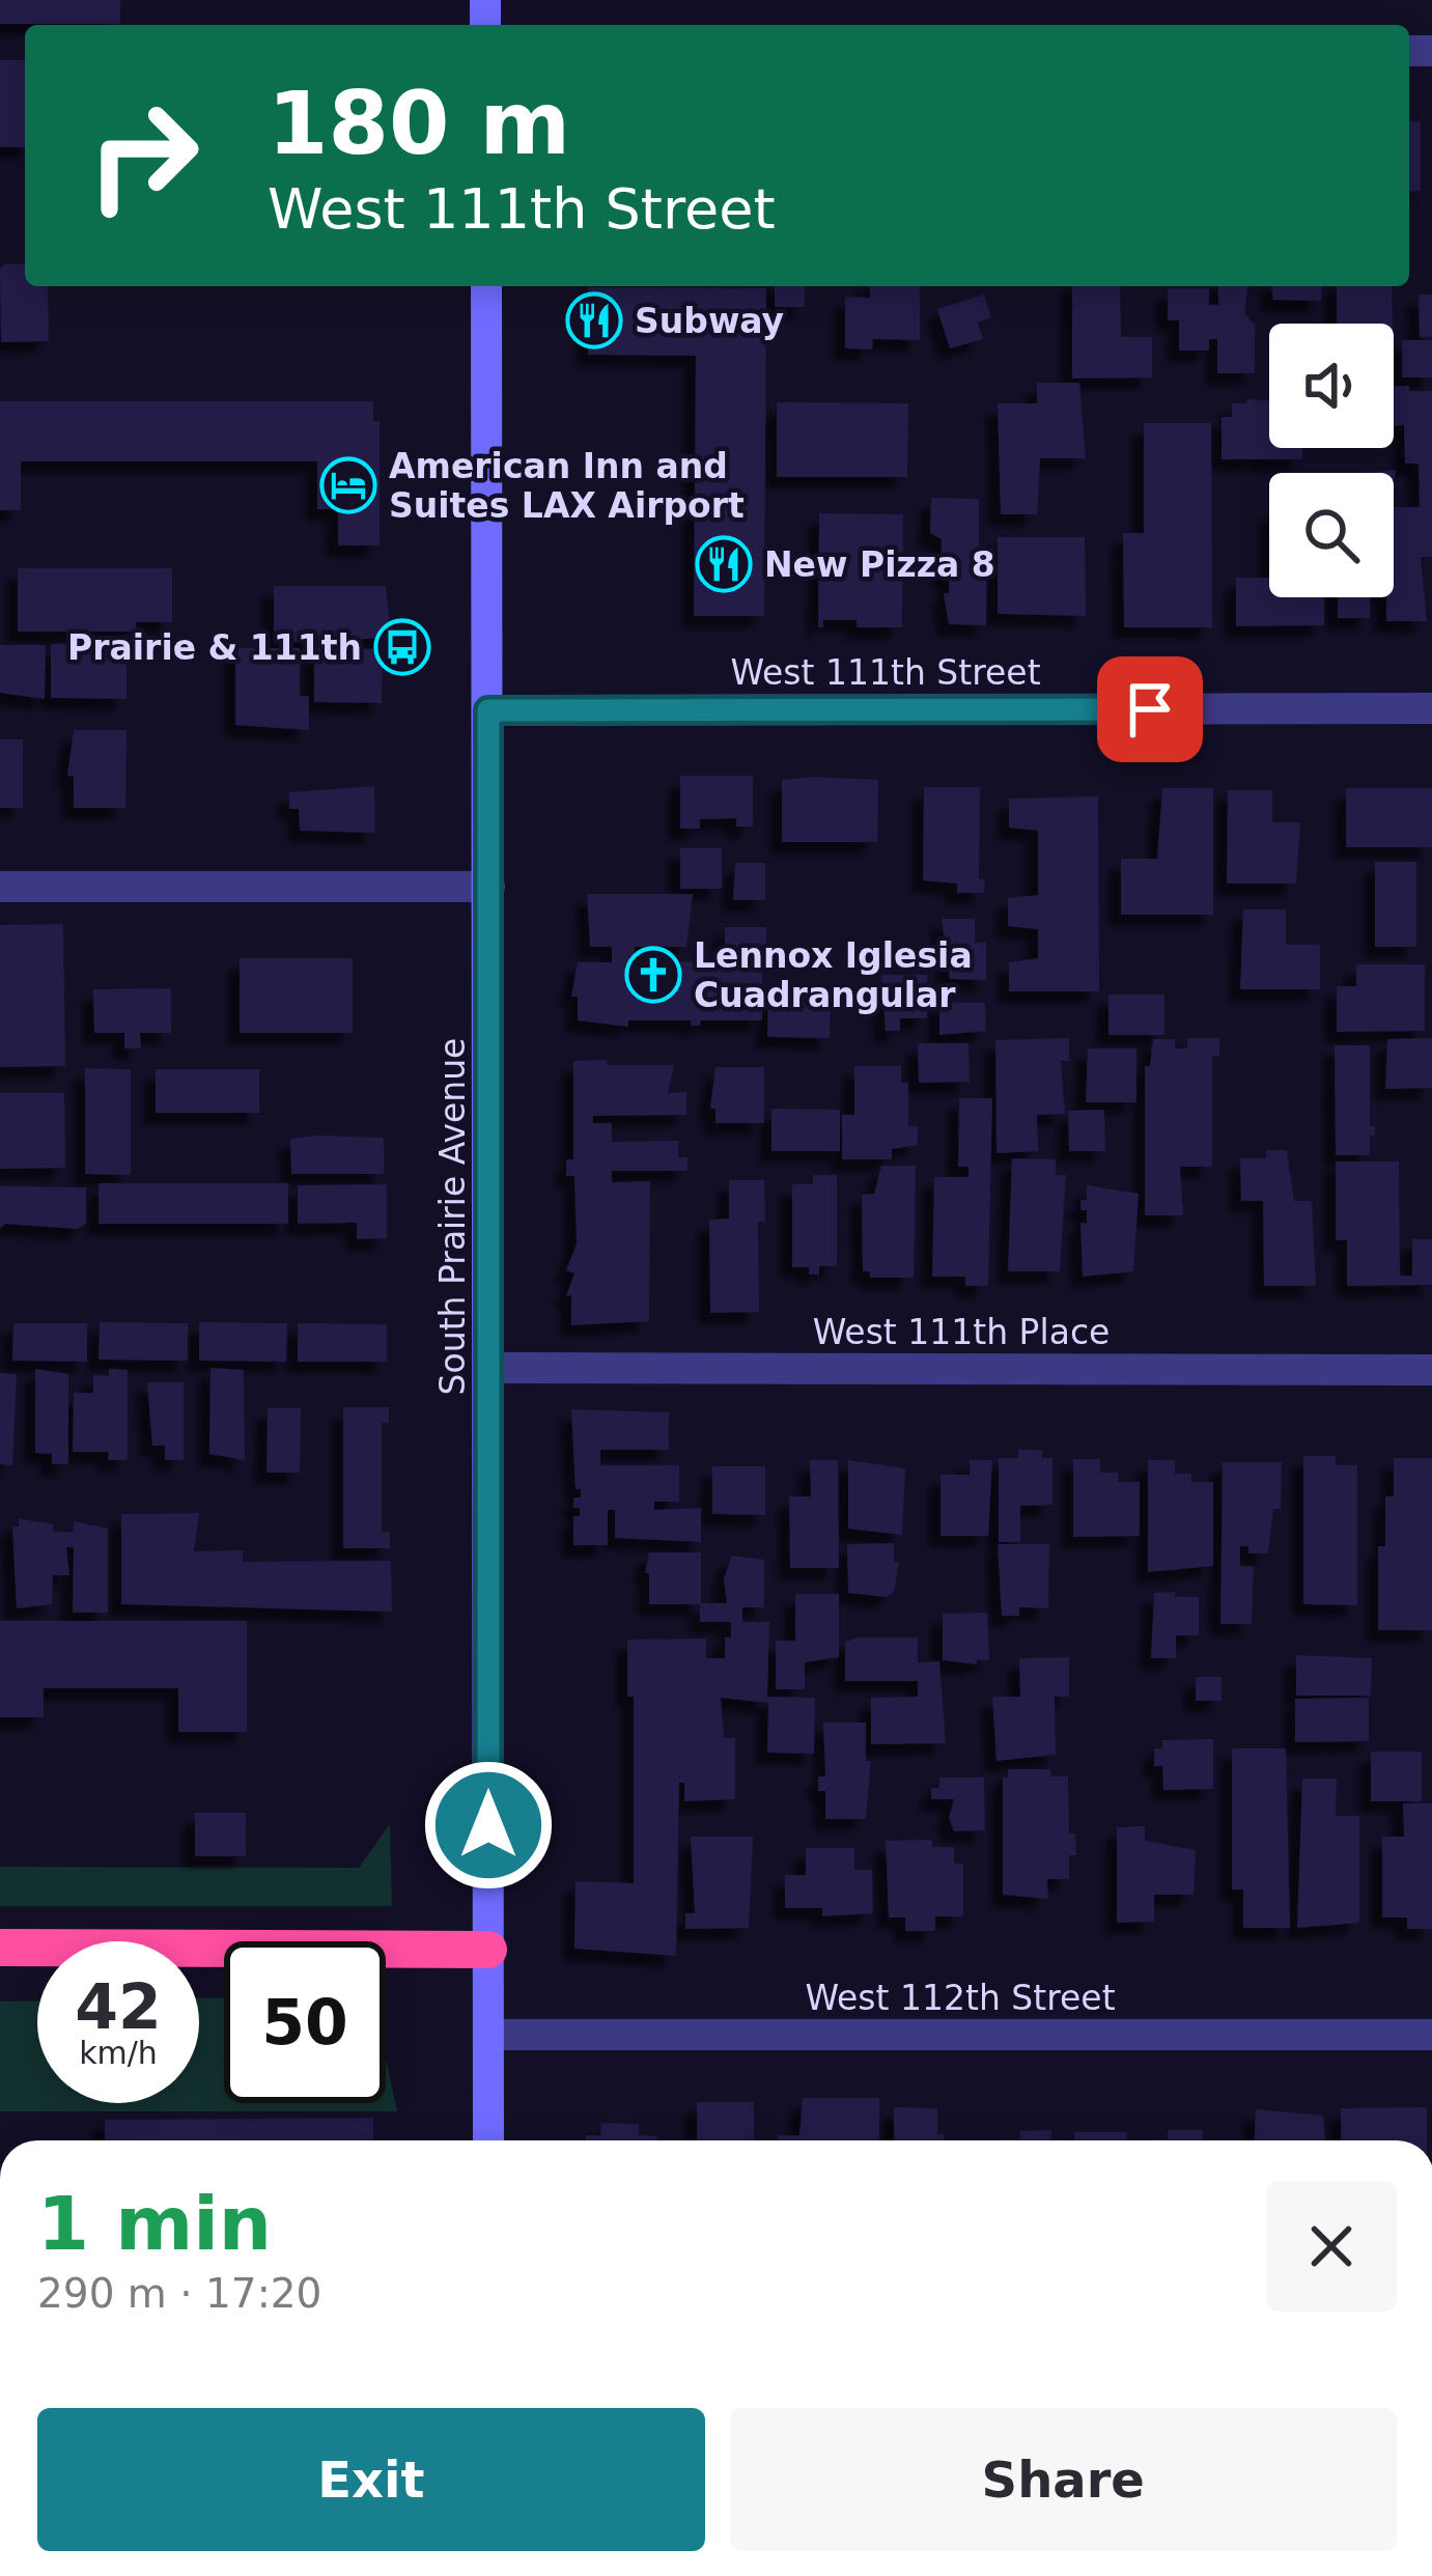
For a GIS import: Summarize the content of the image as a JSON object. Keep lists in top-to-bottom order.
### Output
{
  "streets": {
    "main road": ["South Prairie Avenue"],
    "street": ["West 111th Street", "West 111th Place", "West 112th Street"]
  },
  "crossings": [
    ["West 111th Street", "South Prairie Avenue"],
    ["South Prairie Avenue", "West 111th Place"],
    ["South Prairie Avenue", "West 112th Street"]
  ],
  "places": {
    "restaurant": ["Subway", "New Pizza 8"],
    "hotel": ["American Inn and Suites LAX Airport"],
    "bus stop": ["Prairie & 111th"],
    "church": ["Lennox Iglesia Cuadrangular"]
  },
  "page": {
    "turn": ["180 m", "West 111th Street"],
    "speed": "42 km/h",
    "limit": "50",
    "heading": ["1 min", "290 m · 17:20"],
    "buttons": ["Exit", "Share"]
  }
}
